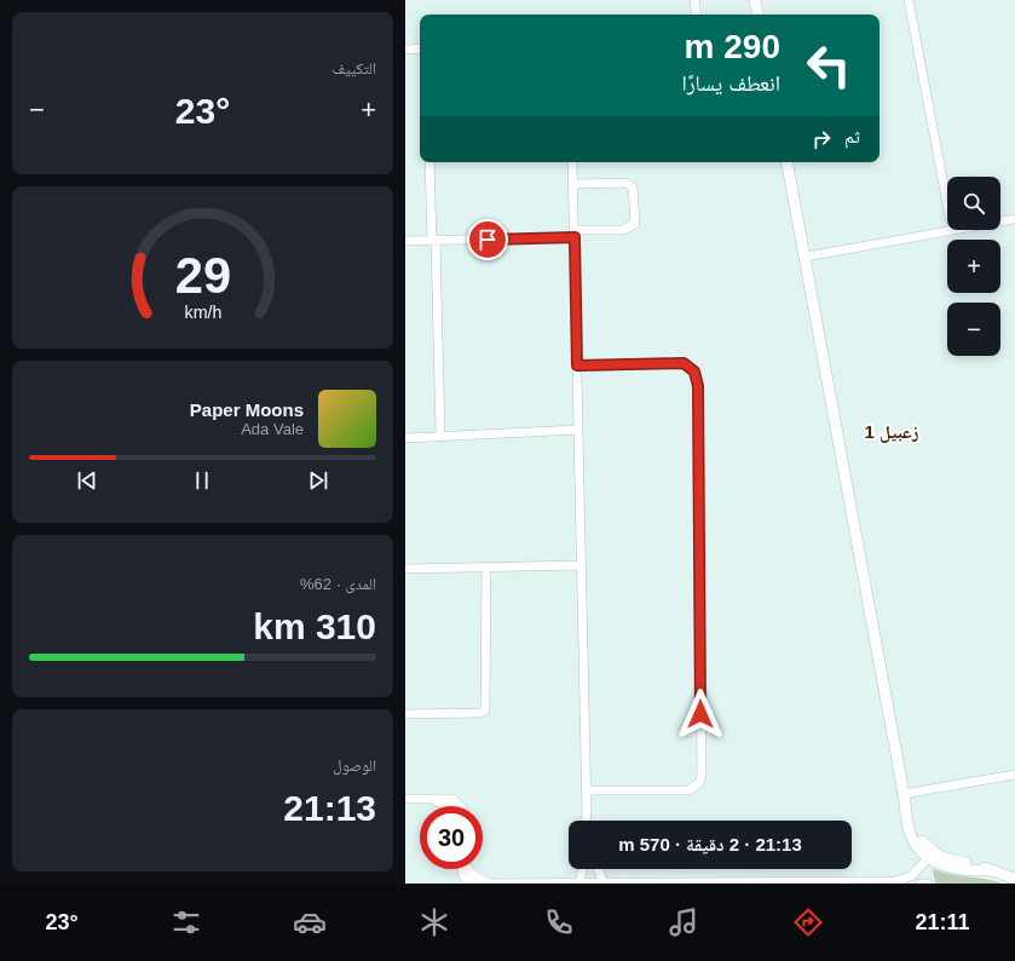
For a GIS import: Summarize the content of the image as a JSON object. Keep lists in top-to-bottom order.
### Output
{
  "districts": ["زعبيل 1"],
  "page": {
    "tile": [
      "التكييف",
      ["المدى · 62%", "310 km"],
      ["الوصول", "21:13"]
    ],
    "turn": ["290 m", "انعطف يسارًا"],
    "heat": ["−", "23°", "+"],
    "then": "ثم",
    "map_buttons": ["+", "−"],
    "song": ["Paper Moons", "Ada Vale"],
    "limit": "30",
    "trip": "21:13 · 2 دقيقة · 570 m",
    "tabs": ["21:11", "23°"],
    "gauge": ["29", "km/h"]
  }
}
